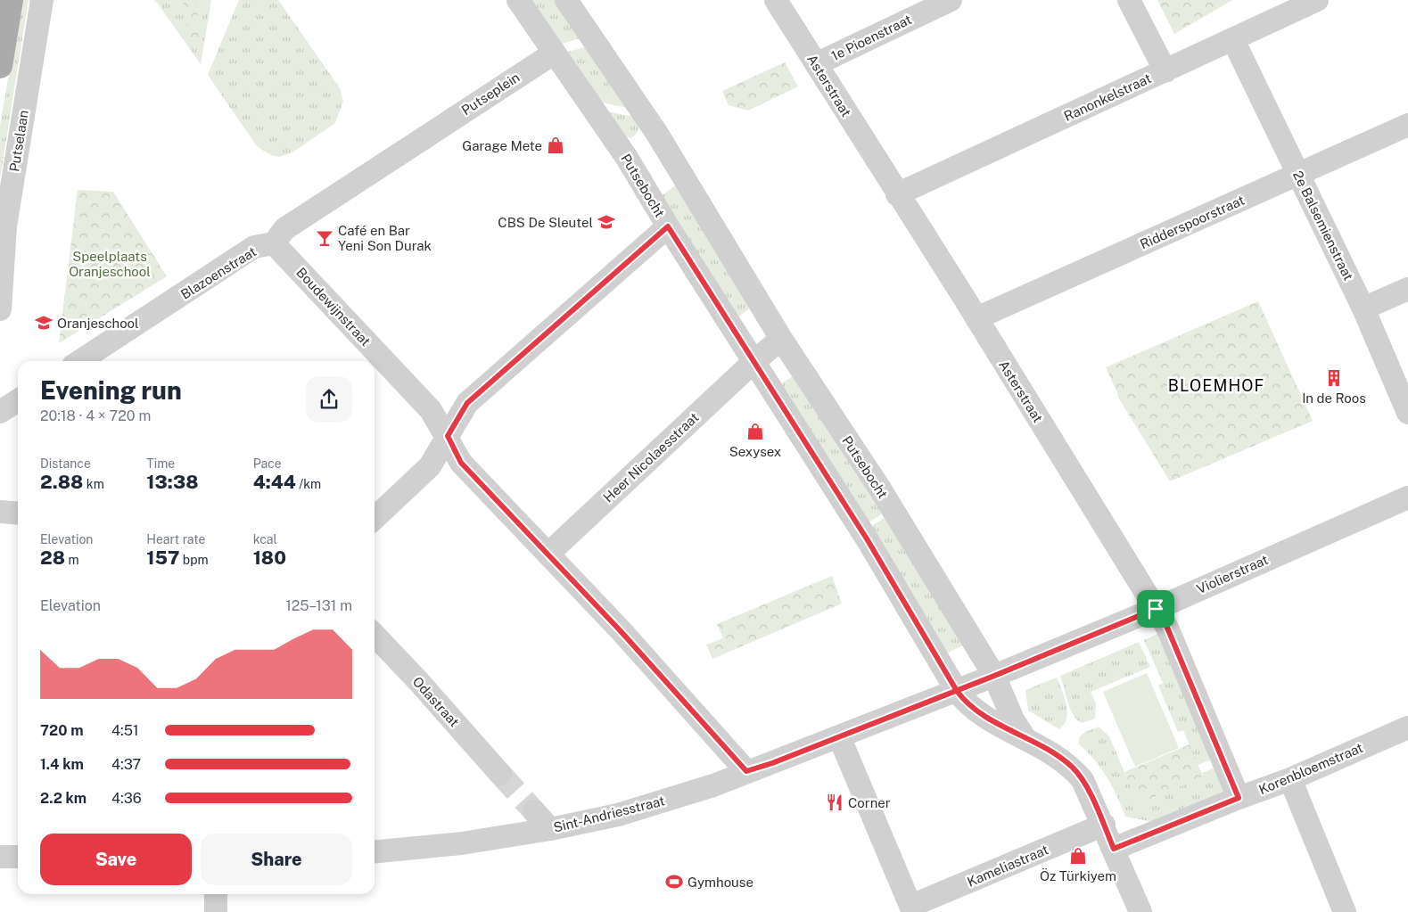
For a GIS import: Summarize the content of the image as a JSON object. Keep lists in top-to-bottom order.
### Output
{
  "streets": {
    "street": [
      "1e Pioenstraat",
      "Asterstraat",
      "Putseplein",
      "Ranonkelstraat",
      "Putselaan",
      "Putsebocht",
      "Ridderspoorstraat",
      "2e Balsemienstraat",
      "Blazoenstraat",
      "Boudewijnstraat",
      "Heer Nicolaesstraat",
      "Violierstraat",
      "Odastraat",
      "Korenbloemstraat",
      "Sint-Andriesstraat",
      "Kameliastraat"
    ]
  },
  "crossings": [
    ["1e Pioenstraat", "Asterstraat"],
    ["Asterstraat", "Ranonkelstraat"],
    ["Asterstraat", "Ridderspoorstraat"],
    ["Asterstraat", "Violierstraat"],
    ["Asterstraat", "Korenbloemstraat"],
    ["Putseplein", "Putsebocht"],
    ["Putseplein", "Blazoenstraat"],
    ["Ranonkelstraat", "2e Balsemienstraat"],
    ["Putsebocht", "Heer Nicolaesstraat"],
    ["Putsebocht", "Violierstraat"],
    ["Putsebocht", "Korenbloemstraat"],
    ["Putsebocht", "Kameliastraat"],
    ["Ridderspoorstraat", "2e Balsemienstraat"],
    ["Blazoenstraat", "Boudewijnstraat"],
    ["Boudewijnstraat", "Heer Nicolaesstraat"],
    ["Boudewijnstraat", "Sint-Andriesstraat"],
    ["Violierstraat", "Sint-Andriesstraat"]
  ],
  "districts": ["BLOEMHOF"],
  "parks": ["Speelplaats Oranjeschool"],
  "places": {
    "shop": ["Garage Mete", "Sexysex", "Öz Türkiyem"],
    "school or university": ["CBS De Sleutel", "Oranjeschool"],
    "bar": ["Café en Bar Yeni Son Durak"],
    "building": ["In de Roos"],
    "restaurant": ["Corner"],
    "sports": ["Gymhouse"]
  },
  "page": {
    "heading": ["Evening run", "20:18 · 4 × 720 m"],
    "stats": [
      ["Distance", "2.88 km"],
      ["Time", "13:38"],
      ["Pace", "4:44 /km"],
      ["Elevation", "28 m"],
      ["Heart rate", "157 bpm"],
      ["kcal", "180"]
    ],
    "chart": ["Elevation", "125–131 m"],
    "list": [
      {
        "name": "720 m",
        "note": "4:51"
      },
      {
        "name": "1.4 km",
        "note": "4:37"
      },
      {
        "name": "2.2 km",
        "note": "4:36"
      }
    ],
    "buttons": ["Save", "Share"]
  }
}
